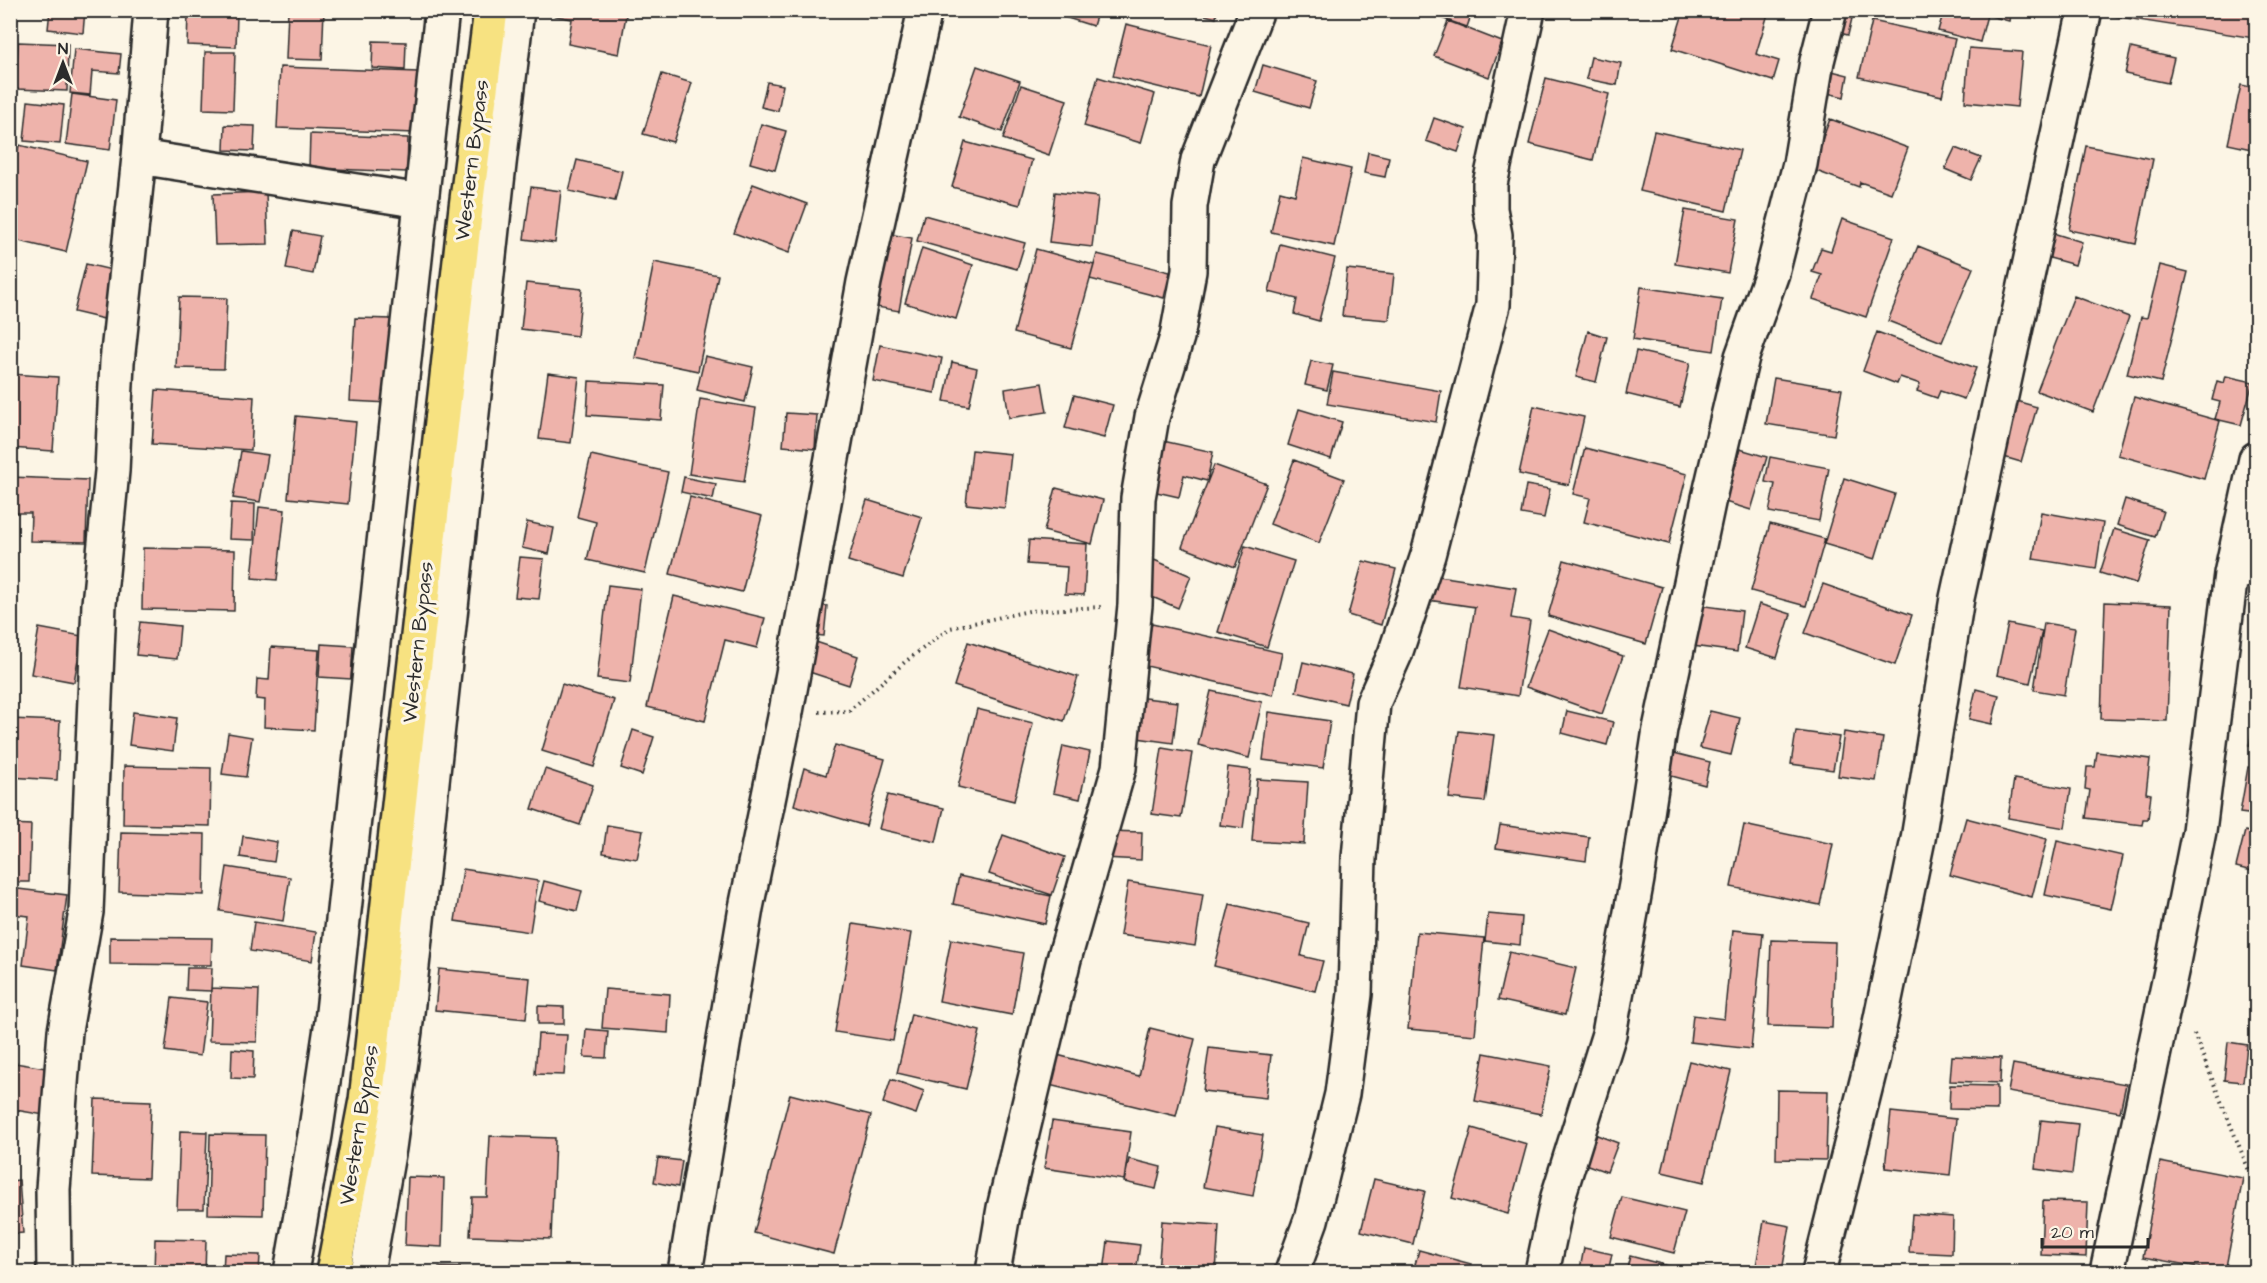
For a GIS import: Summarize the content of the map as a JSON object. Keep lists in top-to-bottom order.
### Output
{
  "streets": {
    "main road": ["Western Bypass"]
  },
  "scale_bar": "20 m",
  "north": "top"
}
